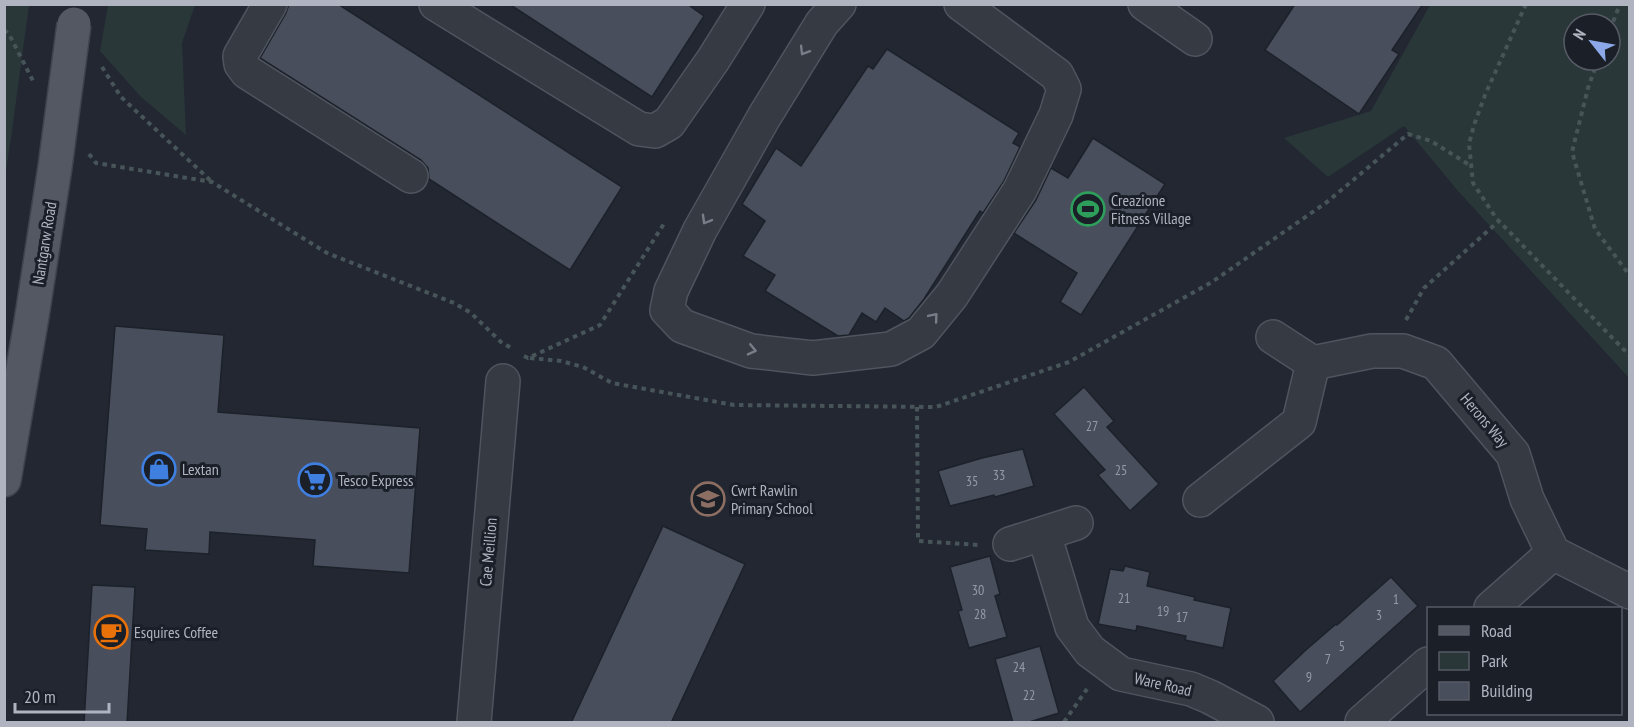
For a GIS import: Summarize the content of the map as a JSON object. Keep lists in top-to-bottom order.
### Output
{
  "streets": {
    "main road": ["Nantgarw Road"],
    "street": ["Herons Way", "Cae Meillion", "Ware Road"]
  },
  "places": {
    "sports": ["Creazione Fitness Village"],
    "shop": ["Lextan"],
    "supermarket": ["Tesco Express"],
    "school or university": ["Cwrt Rawlin Primary School"],
    "cafe": ["Esquires Coffee"]
  },
  "house_numbers": [
    "27",
    "25",
    "33",
    "35",
    "30",
    "21",
    "1",
    "19",
    "28",
    "3",
    "17",
    "5",
    "7",
    "24",
    "9",
    "22"
  ],
  "legend": ["Road", "Park", "Building"],
  "scale_bar": "20 m",
  "north": "top left"
}
